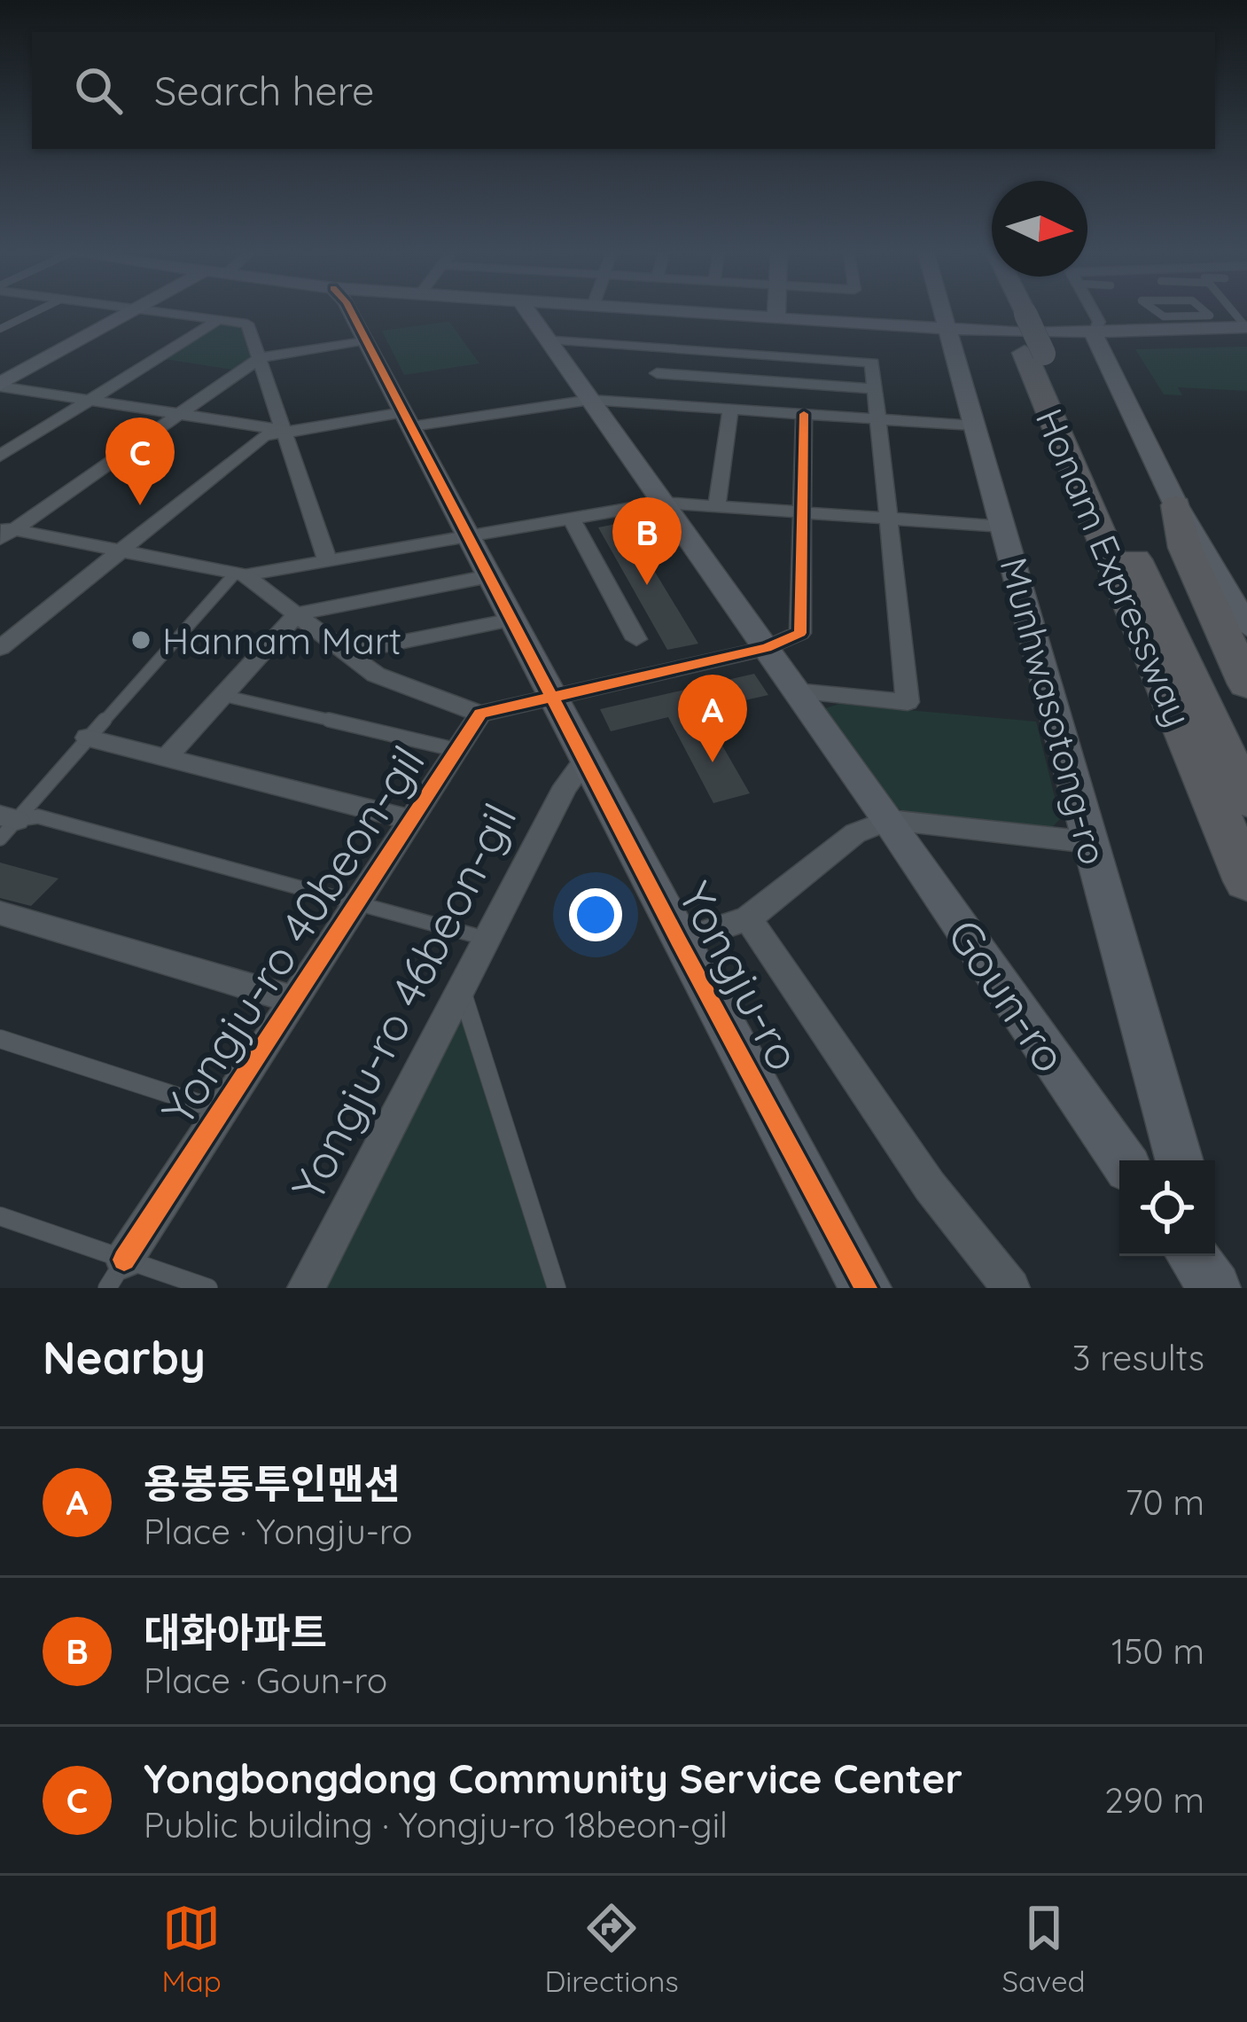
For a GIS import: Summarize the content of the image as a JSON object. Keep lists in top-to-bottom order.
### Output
{
  "streets": {
    "highway": ["Honam Expressway"],
    "street": [
      "Munhwasotong-ro",
      "Yongju-ro 40beon-gil",
      "Yongju-ro",
      "Goun-ro",
      "Yongju-ro 46beon-gil"
    ]
  },
  "crossings": [
    ["Yongju-ro 40beon-gil", "Yongju-ro 46beon-gil"],
    ["Yongju-ro", "Yongju-ro 46beon-gil"]
  ],
  "places": ["Hannam Mart"],
  "north": "right",
  "page": {
    "search": "Search here",
    "pins": ["C", "B", "A"],
    "heading": ["Nearby", "3 results"],
    "list": [
      {
        "mark": "A",
        "name": "용봉동투인맨션",
        "note": "Place · Yongju-ro",
        "value": "70 m"
      },
      {
        "mark": "B",
        "name": "대화아파트",
        "note": "Place · Goun-ro",
        "value": "150 m"
      },
      {
        "mark": "C",
        "name": "Yongbongdong Community Service Center",
        "note": "Public building · Yongju-ro 18beon-gil",
        "value": "290 m"
      }
    ],
    "nav": ["Map", "Directions", "Saved"]
  }
}
